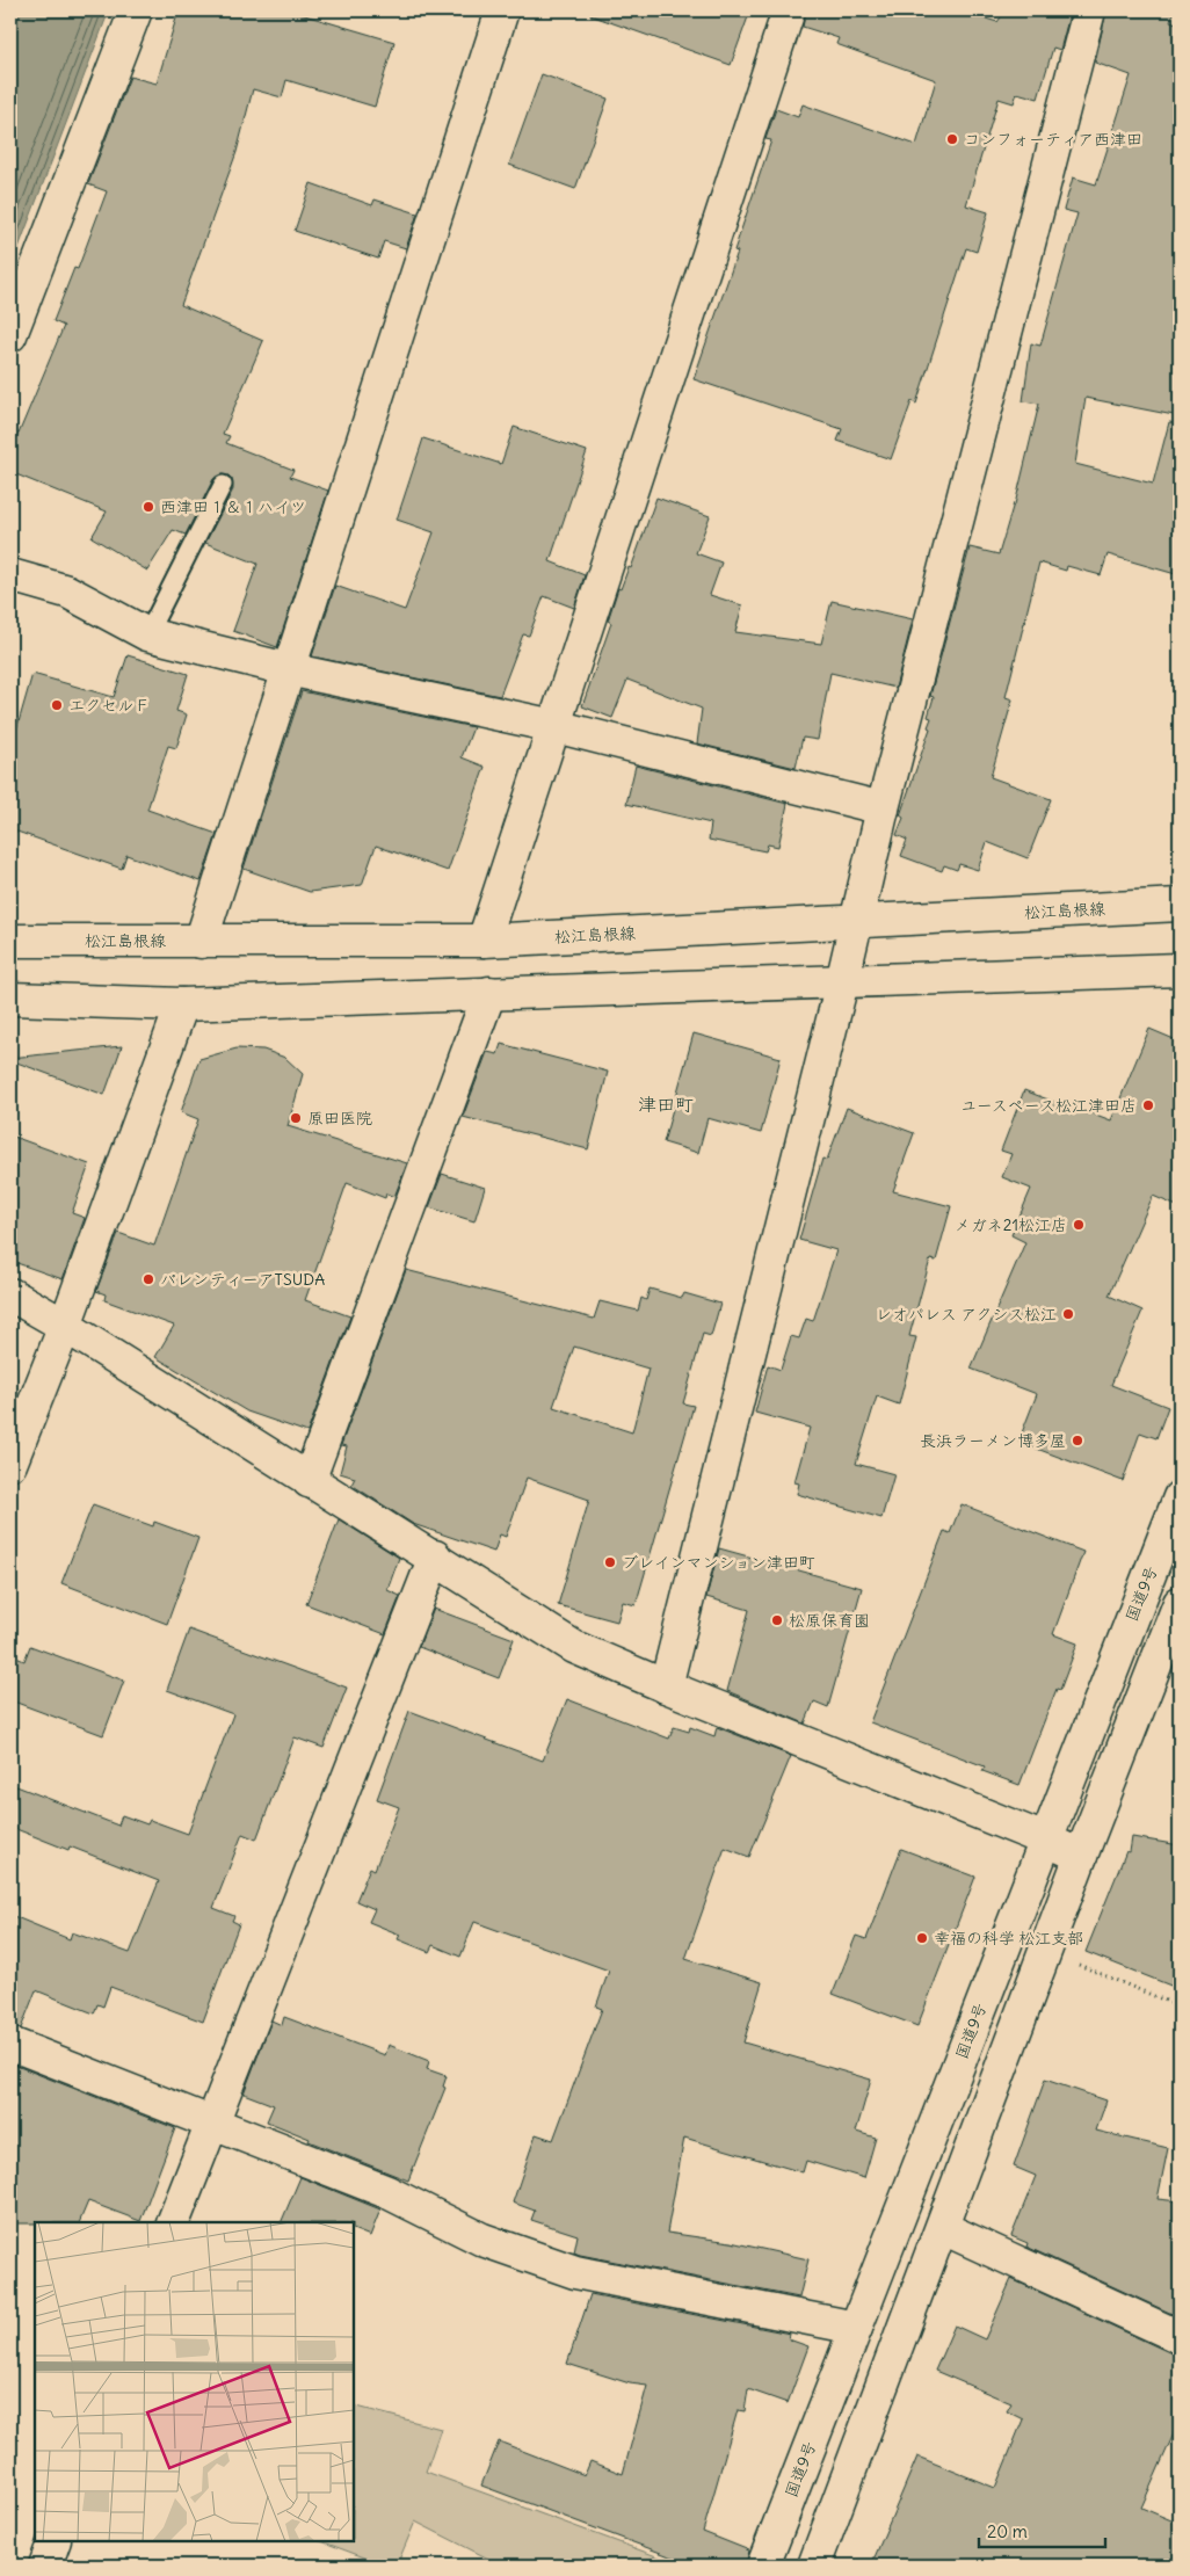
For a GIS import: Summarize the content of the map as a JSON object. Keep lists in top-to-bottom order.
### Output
{
  "streets": {
    "main road": ["松江島根線", "国道9号"]
  },
  "districts": ["津田町"],
  "places": [
    "コンフォーティア西津田",
    "西津田１＆１ハイツ",
    "エクセルＦ",
    "ユースペース松江津田店",
    "原田医院",
    "メガネ21松江店",
    "バレンティーアTSUDA",
    "レオパレス アクシス松江",
    "長浜ラーメン博多屋",
    "ブレインマンション津田町",
    "松原保育園",
    "幸福の科学 松江支部"
  ],
  "scale_bar": "20 m"
}
